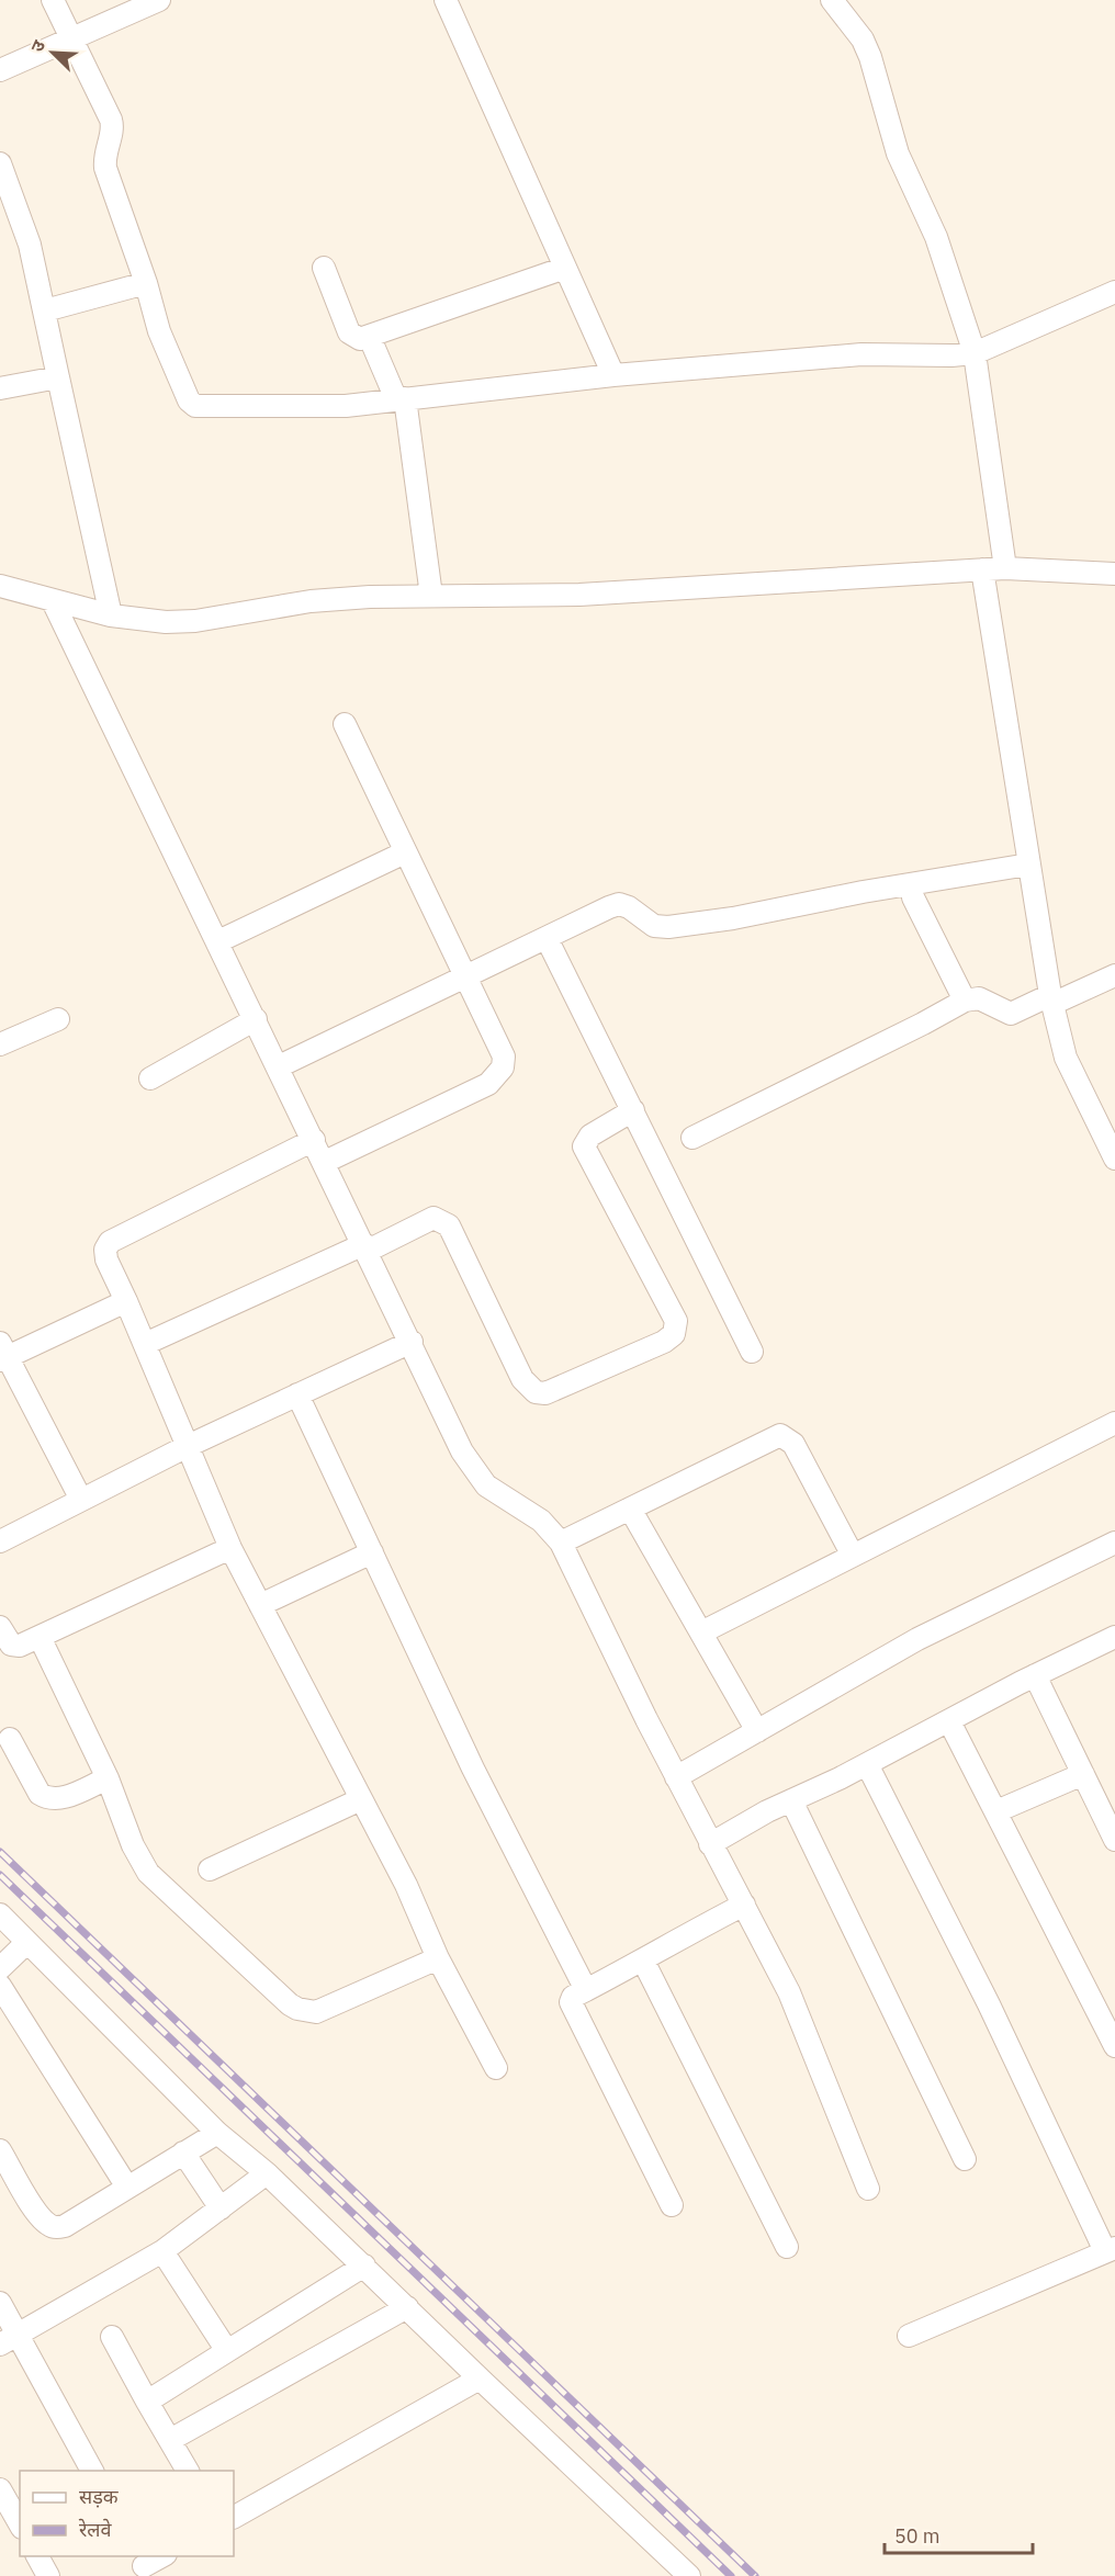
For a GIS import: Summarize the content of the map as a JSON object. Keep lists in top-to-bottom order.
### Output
{
  "legend": ["सड़क", "रेलवे"],
  "scale_bar": "50 m",
  "north": "top left"
}
